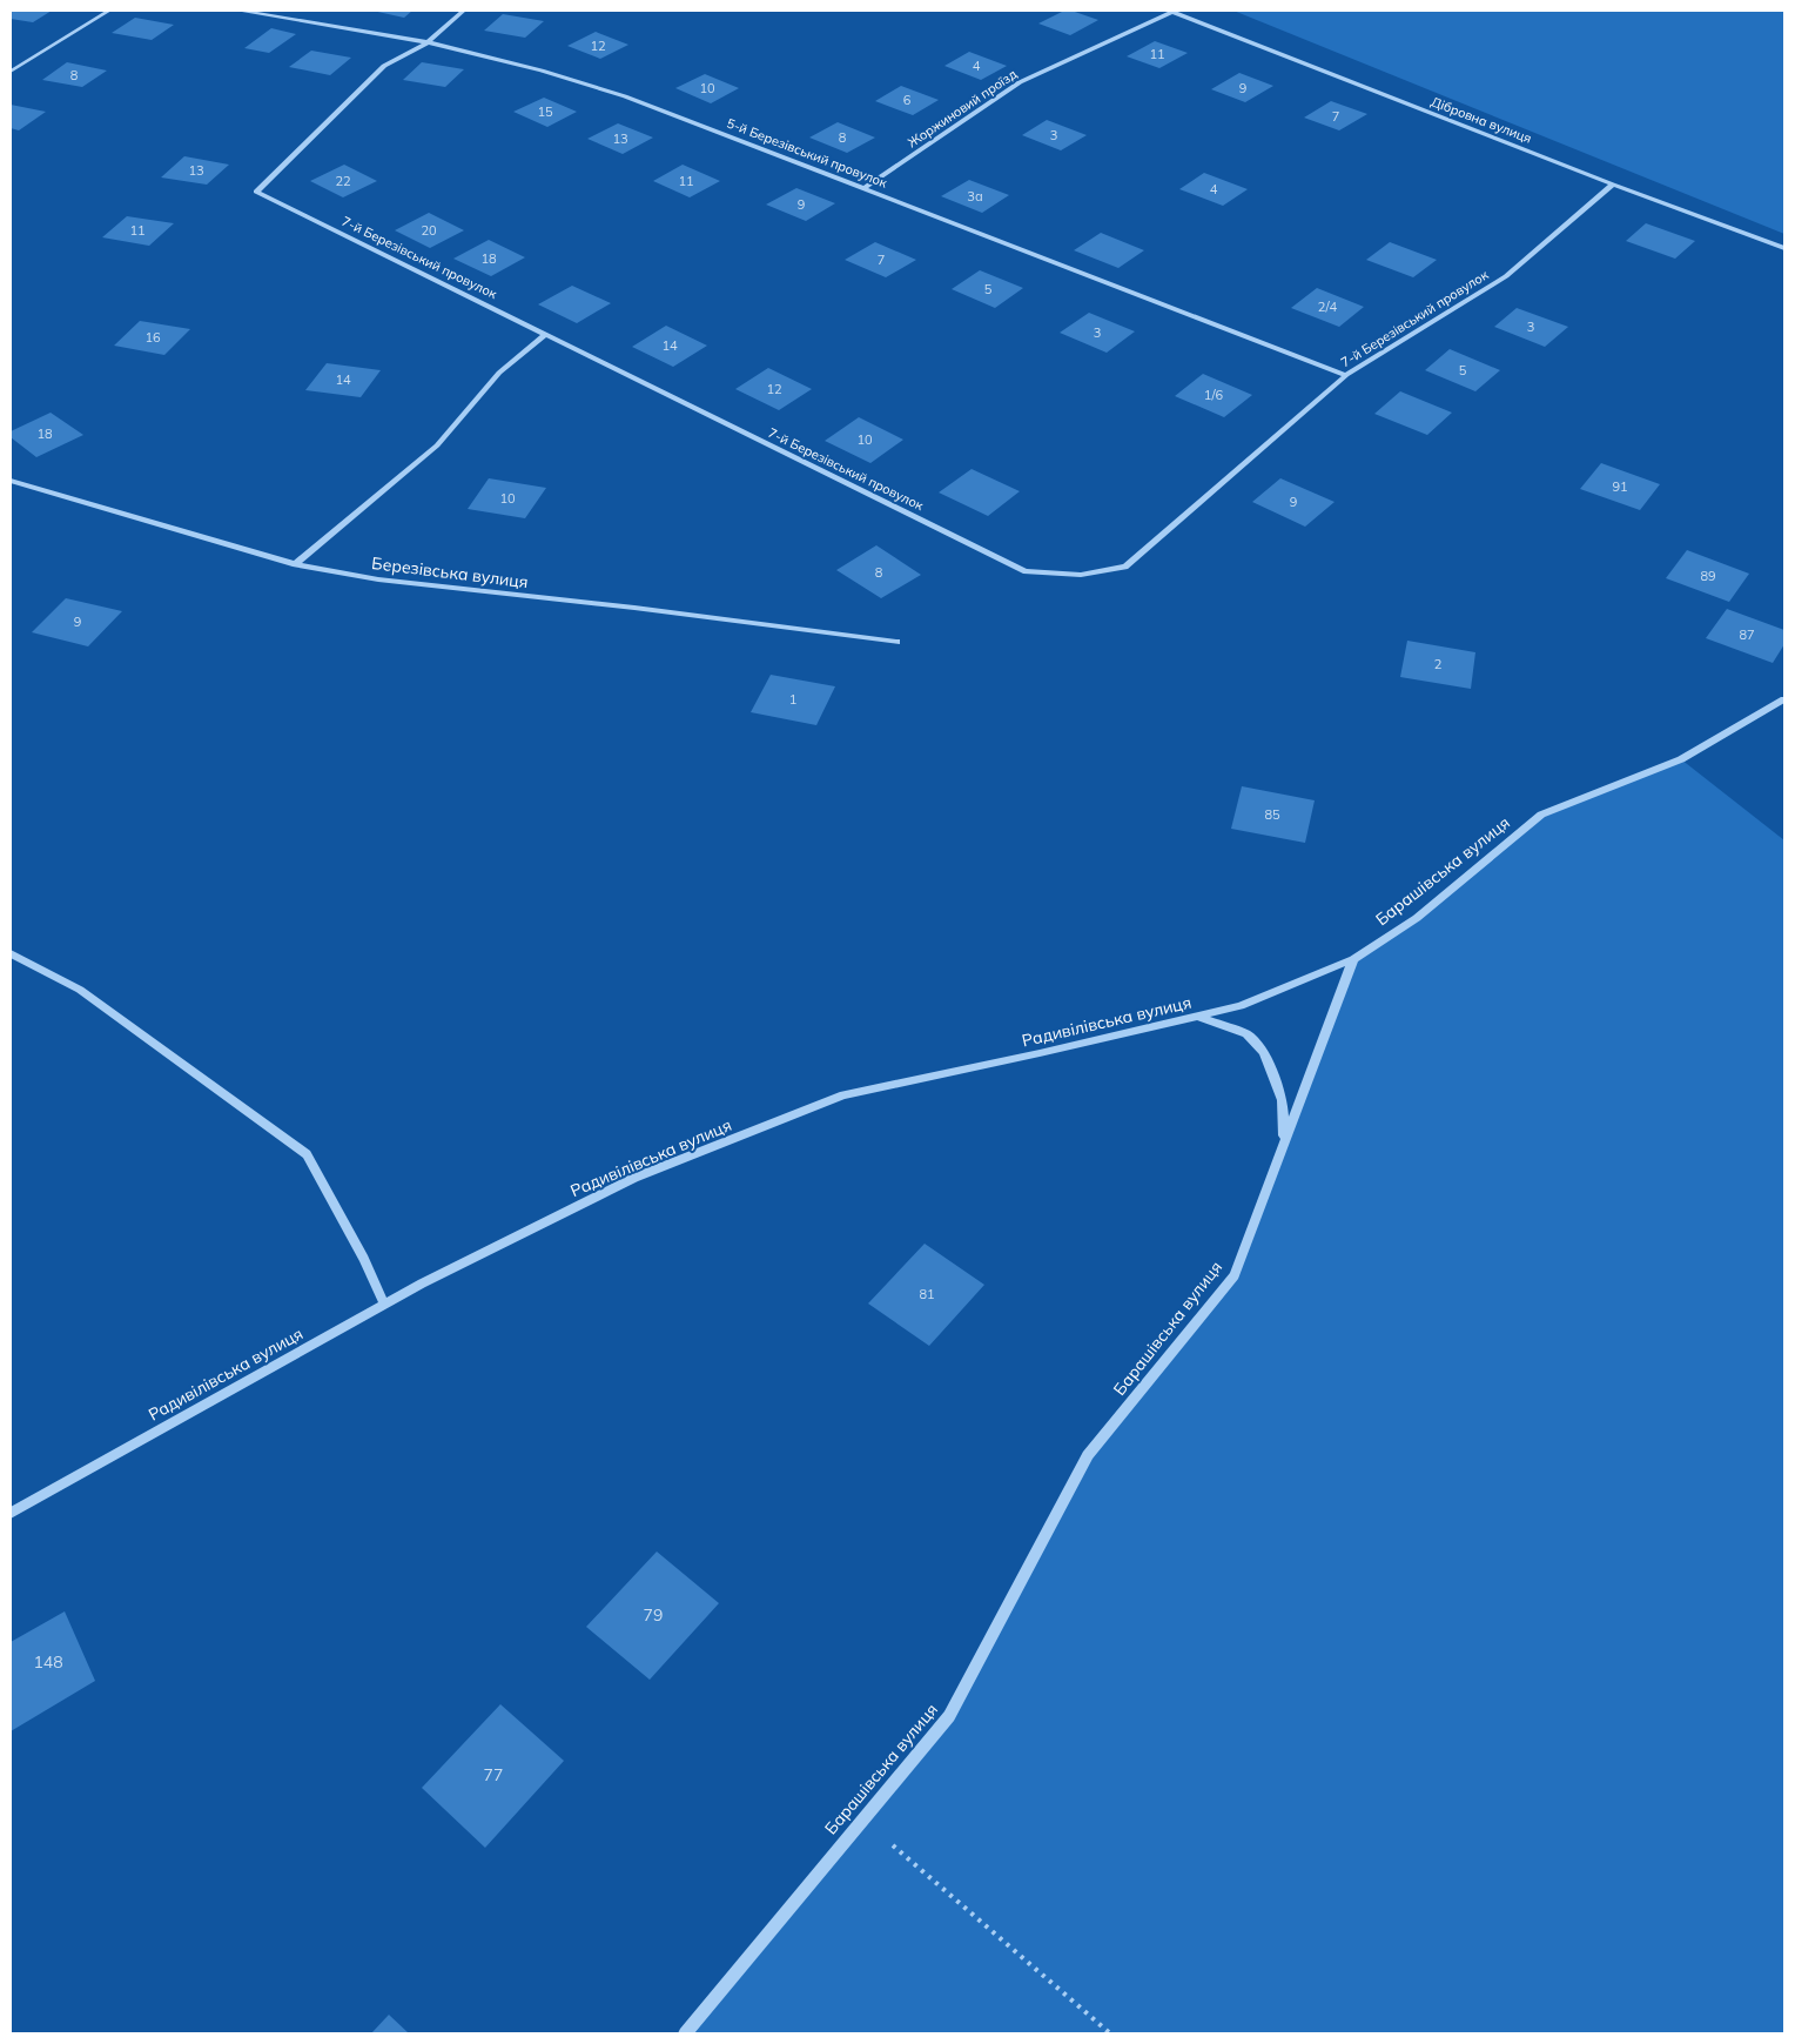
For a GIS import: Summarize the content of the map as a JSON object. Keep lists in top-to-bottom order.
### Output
{
  "streets": {
    "street": [
      "Жоржиновий проїзд",
      "Дібровна вулиця",
      "5-й Березівський провулок",
      "7-й Березівський провулок",
      "Березівська вулиця",
      "Барашівська вулиця",
      "Радивілівська вулиця"
    ]
  },
  "crossings": [
    ["Жоржиновий проїзд", "Дібровна вулиця"],
    ["Жоржиновий проїзд", "5-й Березівський провулок"],
    ["Дібровна вулиця", "7-й Березівський провулок"],
    ["5-й Березівський провулок", "7-й Березівський провулок"],
    ["Барашівська вулиця", "Радивілівська вулиця"]
  ],
  "house_numbers": [
    "12",
    "11",
    "4",
    "8",
    "10",
    "9",
    "6",
    "15",
    "7",
    "3",
    "8",
    "13",
    "13",
    "22",
    "11",
    "4",
    "3а",
    "9",
    "11",
    "20",
    "18",
    "7",
    "5",
    "2/4",
    "3",
    "3",
    "16",
    "14",
    "5",
    "14",
    "12",
    "1/6",
    "18",
    "10",
    "91",
    "10",
    "9",
    "8",
    "89",
    "9",
    "87",
    "2",
    "1",
    "85",
    "81",
    "79",
    "148",
    "77"
  ]
}
